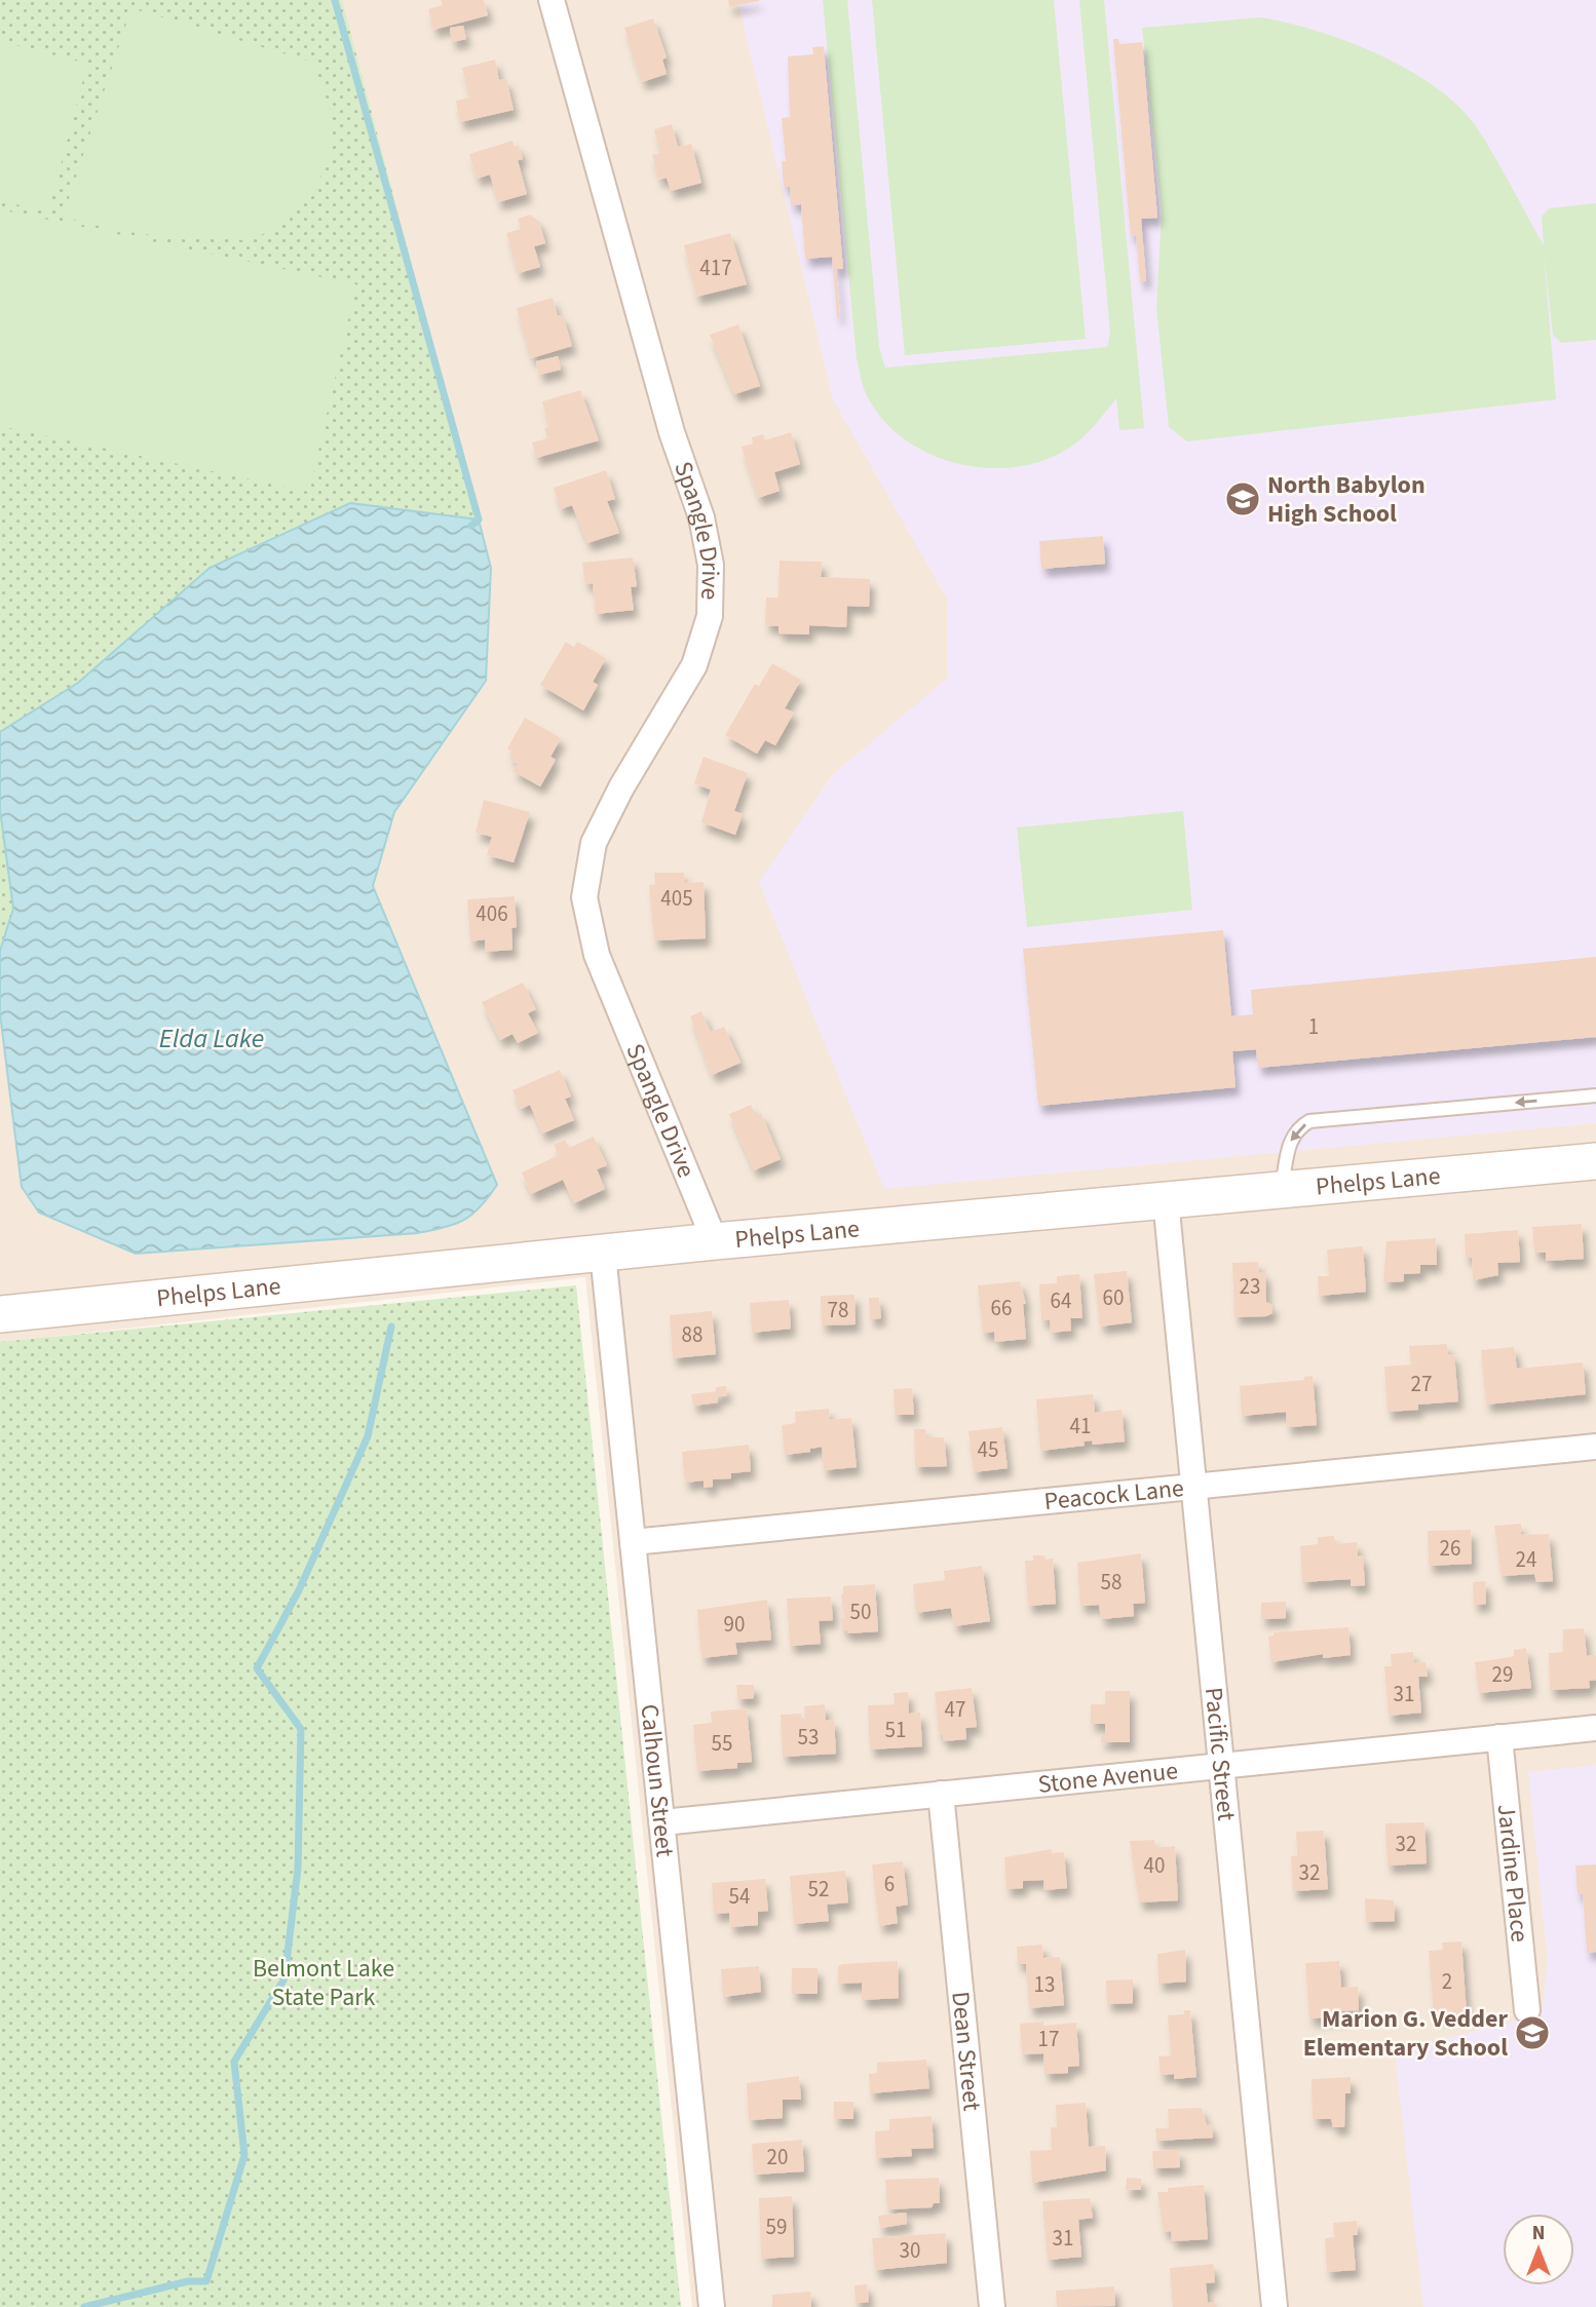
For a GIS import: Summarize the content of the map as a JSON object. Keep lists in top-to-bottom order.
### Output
{
  "streets": {
    "street": [
      "Spangle Drive",
      "Phelps Lane",
      "Peacock Lane",
      "Pacific Street",
      "Stone Avenue",
      "Calhoun Street",
      "Jardine Place",
      "Dean Street"
    ]
  },
  "crossings": [
    ["Spangle Drive", "Phelps Lane"],
    ["Phelps Lane", "Pacific Street"],
    ["Phelps Lane", "Calhoun Street"],
    ["Peacock Lane", "Pacific Street"],
    ["Peacock Lane", "Calhoun Street"],
    ["Pacific Street", "Stone Avenue"],
    ["Stone Avenue", "Calhoun Street"],
    ["Stone Avenue", "Jardine Place"],
    ["Stone Avenue", "Dean Street"]
  ],
  "water": ["Elda Lake"],
  "parks": ["Belmont Lake State Park"],
  "places": {
    "school or university": ["North Babylon High School", "Marion G. Vedder Elementary School"]
  },
  "house_numbers": [
    "417",
    "405",
    "406",
    "1",
    "23",
    "60",
    "64",
    "66",
    "78",
    "88",
    "27",
    "41",
    "45",
    "26",
    "24",
    "58",
    "50",
    "90",
    "29",
    "31",
    "47",
    "51",
    "53",
    "55",
    "32",
    "40",
    "32",
    "6",
    "52",
    "54",
    "2",
    "13",
    "17",
    "20",
    "59",
    "31",
    "30"
  ],
  "north": "top"
}
